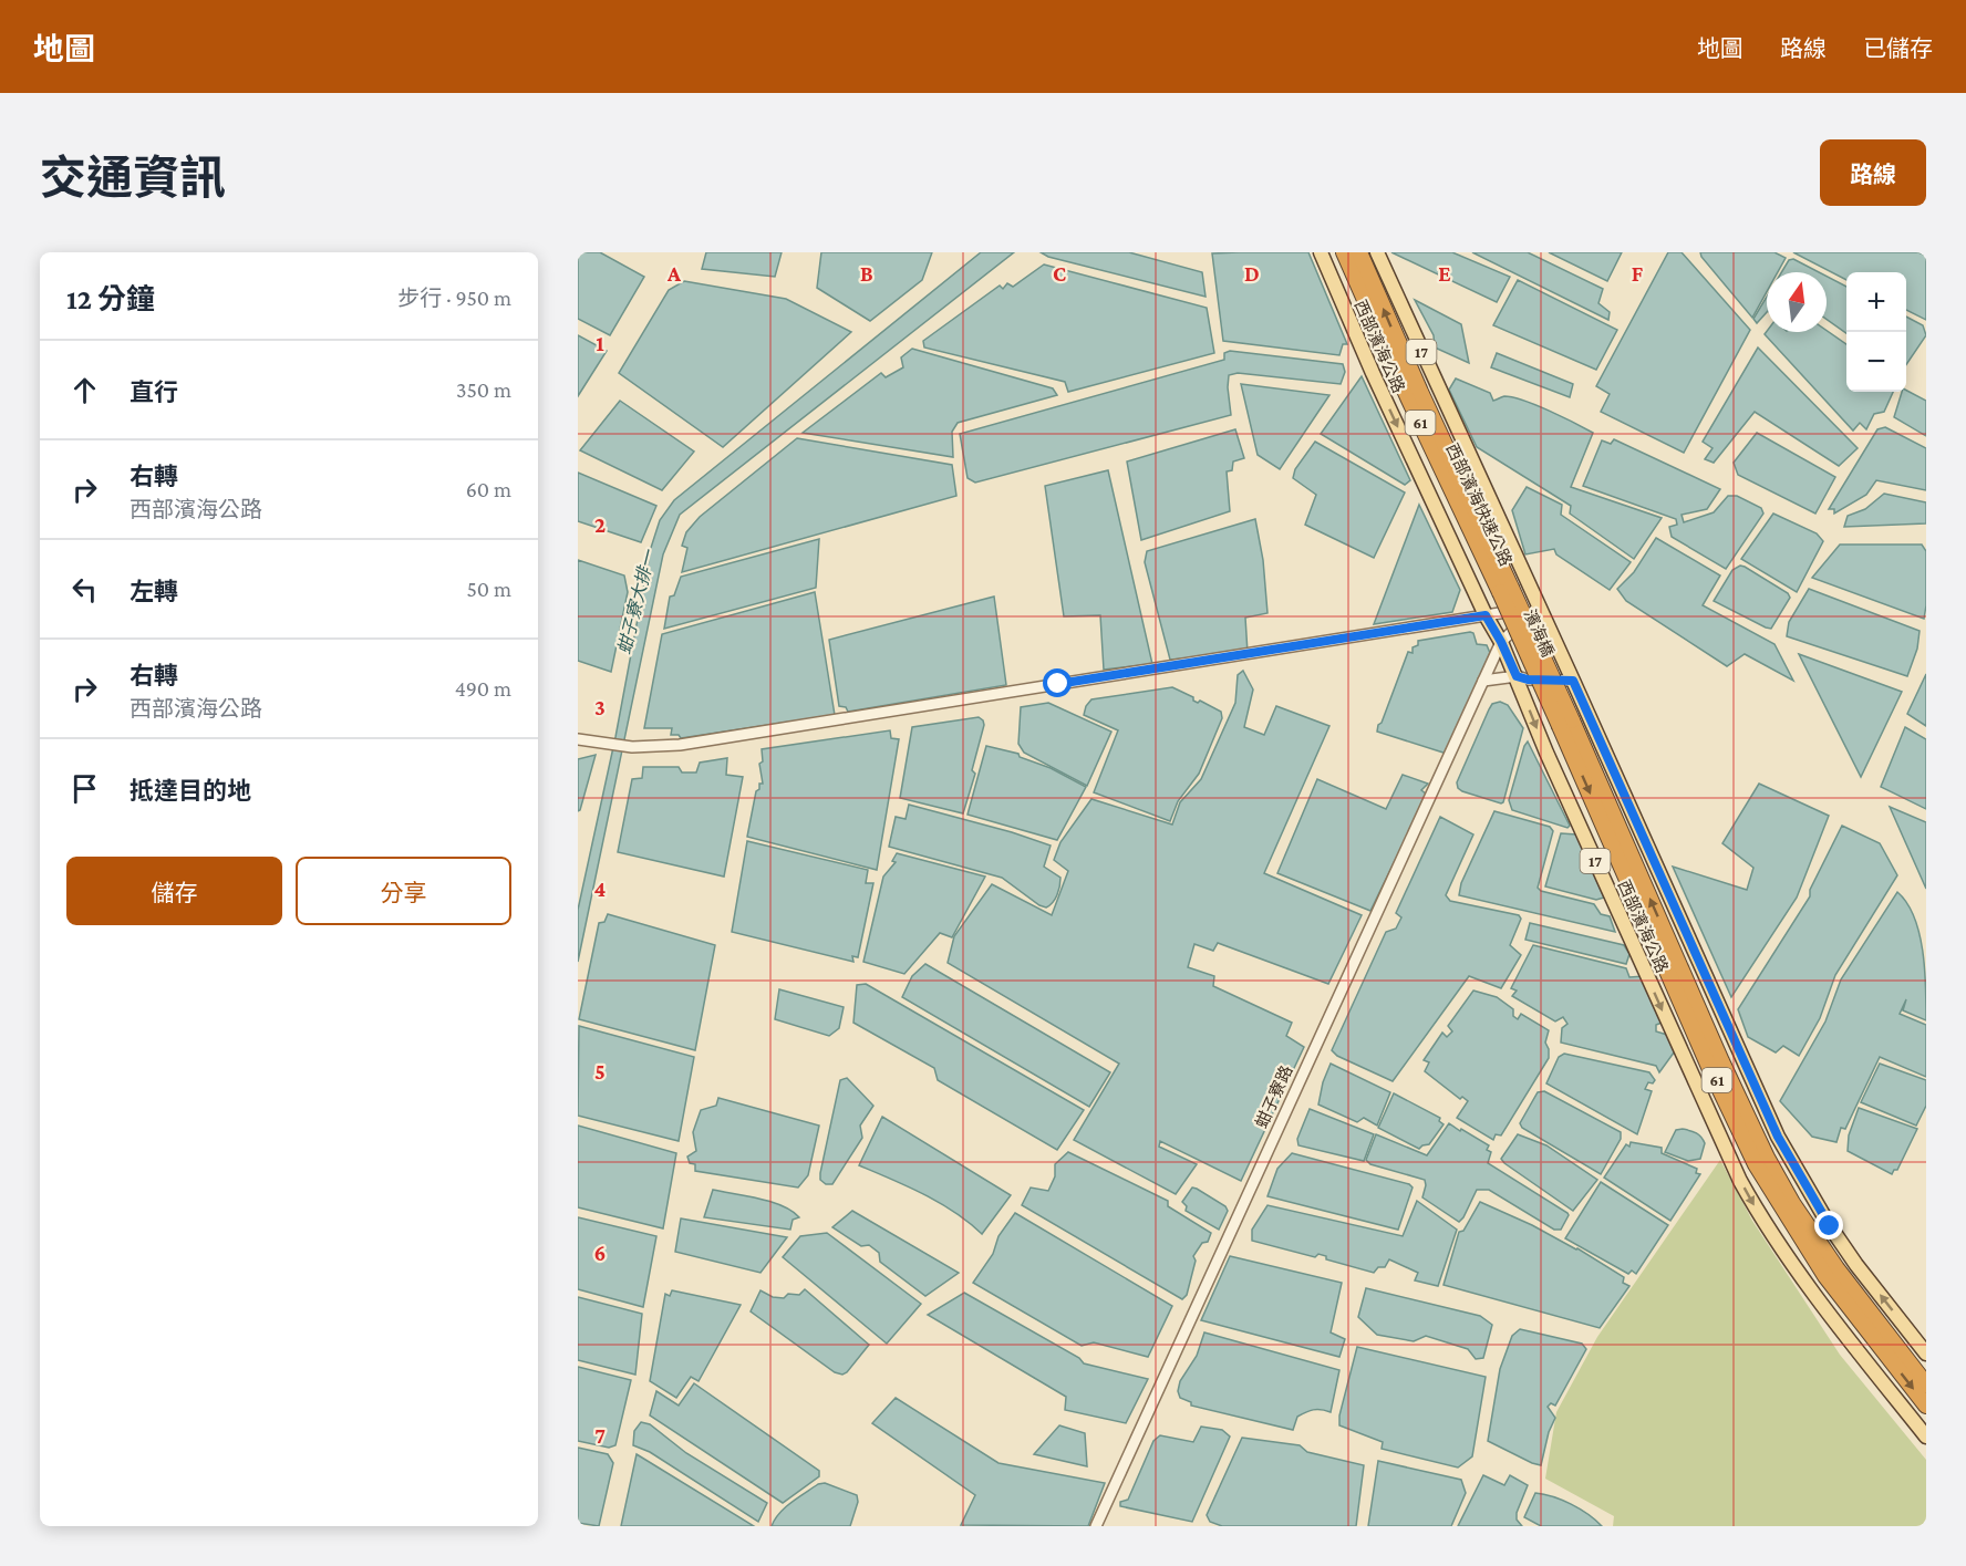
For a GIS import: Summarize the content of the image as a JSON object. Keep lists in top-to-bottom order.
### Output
{
  "streets": {
    "highway": ["61", "西部濱海快速公路", "濱海橋"],
    "main road": ["西部濱海公路", "17"],
    "street": ["蚶子寮路"]
  },
  "crossings": [
    ["西部濱海公路", "蚶子寮路"],
    ["61", "濱海橋"],
    ["西部濱海快速公路", "濱海橋"]
  ],
  "water": ["蚶子寮大排一"],
  "north": "top",
  "page": {
    "header": "地圖",
    "nav": ["地圖", "路線", "已儲存"],
    "title": "交通資訊",
    "buttons": [
      "路線",
      ["儲存", "分享"]
    ],
    "heading": ["12 分鐘", "步行 · 950 m"],
    "map_buttons": ["+", "−"],
    "list": [
      ["直行", "350 m"],
      ["右轉", "西部濱海公路", "60 m"],
      ["左轉", "50 m"],
      ["右轉", "西部濱海公路", "490 m"],
      "抵達目的地"
    ]
  },
  "grid": {
    "columns": [
      "A",
      "B",
      "C",
      "D",
      "E",
      "F"
    ],
    "rows": [
      "1",
      "2",
      "3",
      "4",
      "5",
      "6",
      "7"
    ]
  }
}
